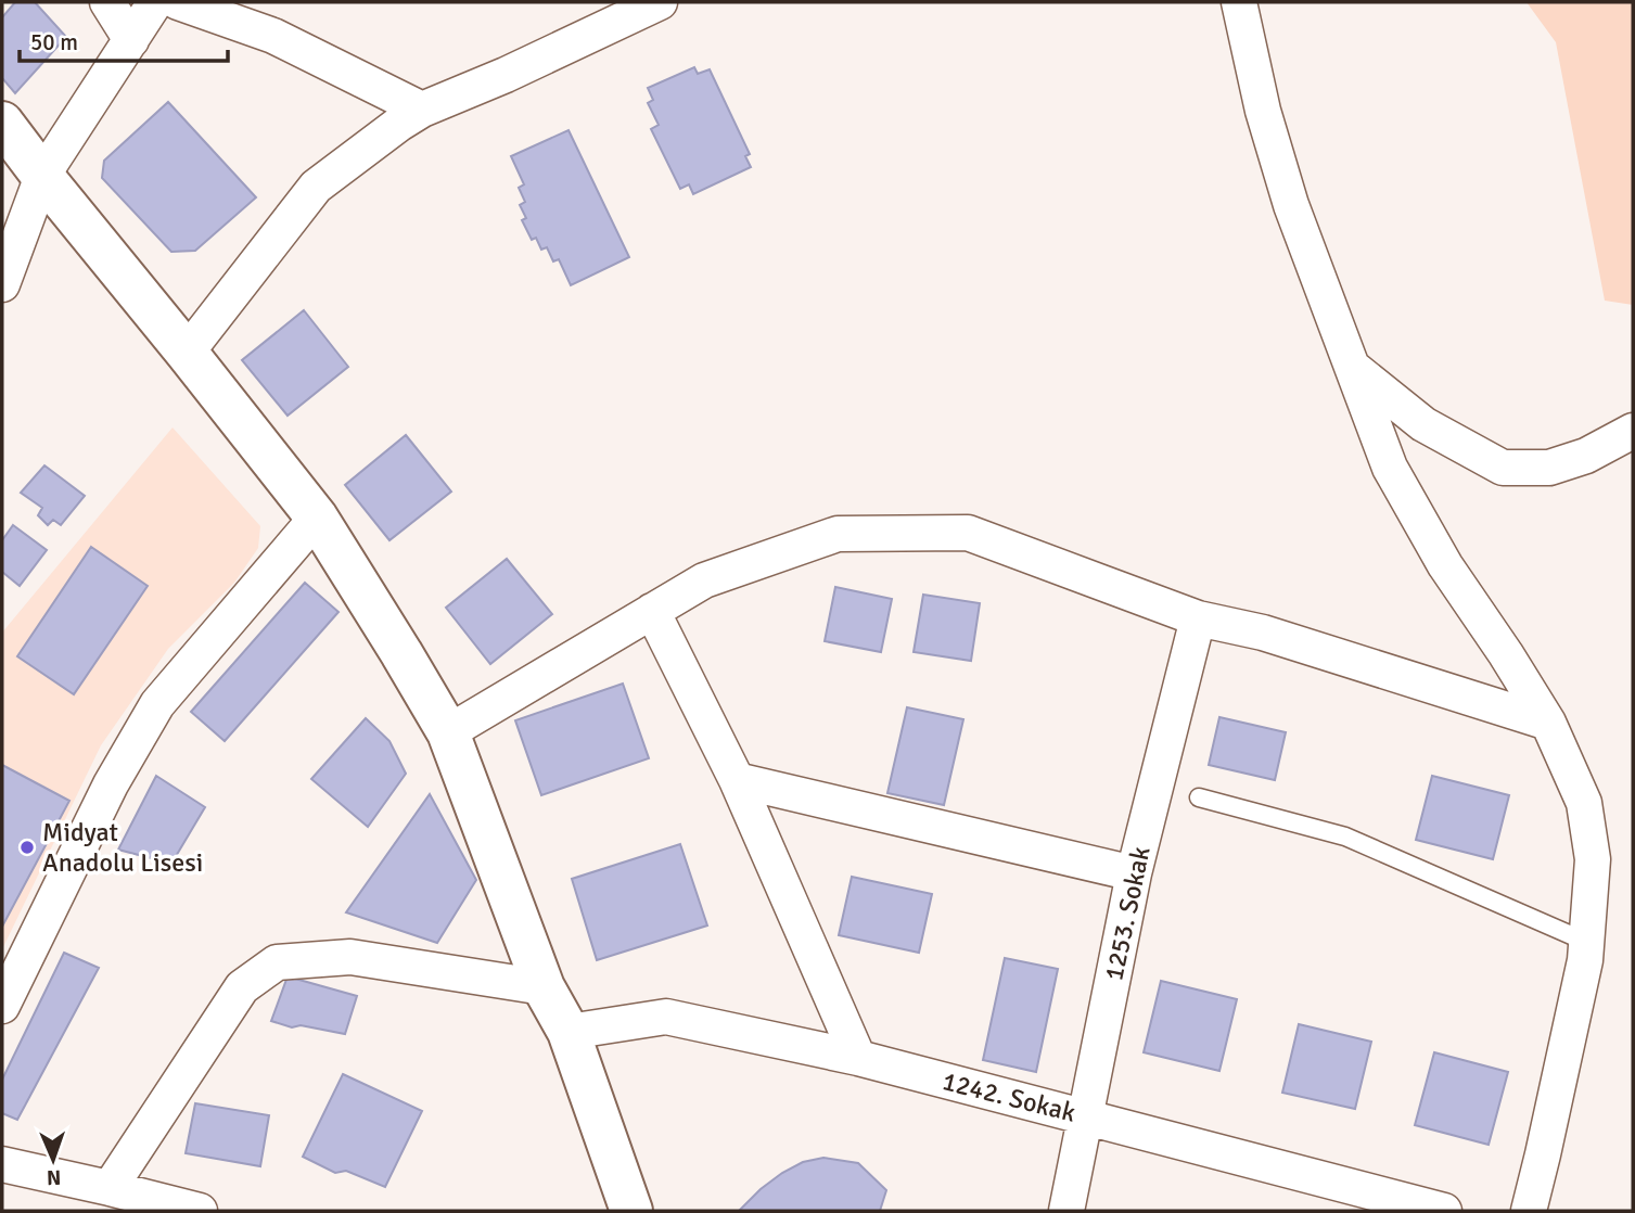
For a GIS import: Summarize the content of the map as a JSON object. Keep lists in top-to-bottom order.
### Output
{
  "streets": {
    "street": ["1253. Sokak", "1242. Sokak"]
  },
  "crossings": [
    ["1253. Sokak", "1242. Sokak"]
  ],
  "places": ["Midyat Anadolu Lisesi"],
  "scale_bar": "50 m",
  "north": "bottom"
}
